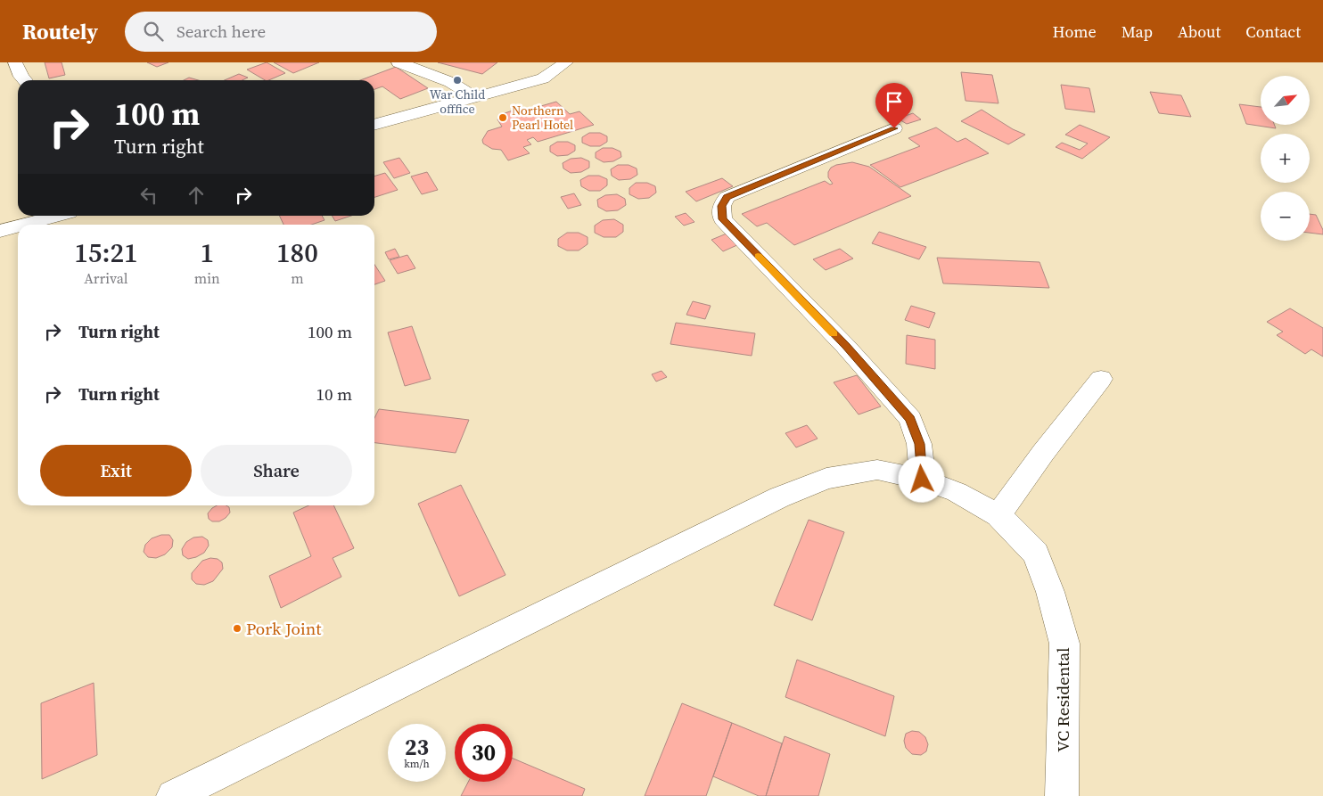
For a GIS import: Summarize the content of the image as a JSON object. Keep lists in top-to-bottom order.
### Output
{
  "streets": {
    "street": ["VC Residental"]
  },
  "places": ["War Child offfice", "Northern Pearl Hotel", "Pork Joint"],
  "north": "top right",
  "page": {
    "header": "Routely",
    "search": "Search here",
    "nav": [
      "Home",
      "Map",
      "About",
      "Contact"
    ],
    "map_buttons": ["+", "−"],
    "turn": ["100 m", "Turn right"],
    "eta": [
      "15:21",
      "Arrival",
      "1",
      "min",
      "180",
      "m"
    ],
    "list": [
      {
        "name": "Turn right",
        "value": "100 m"
      },
      {
        "name": "Turn right",
        "value": "10 m"
      }
    ],
    "buttons": ["Exit", "Share"],
    "speed": "23 km/h",
    "limit": "30"
  }
}
